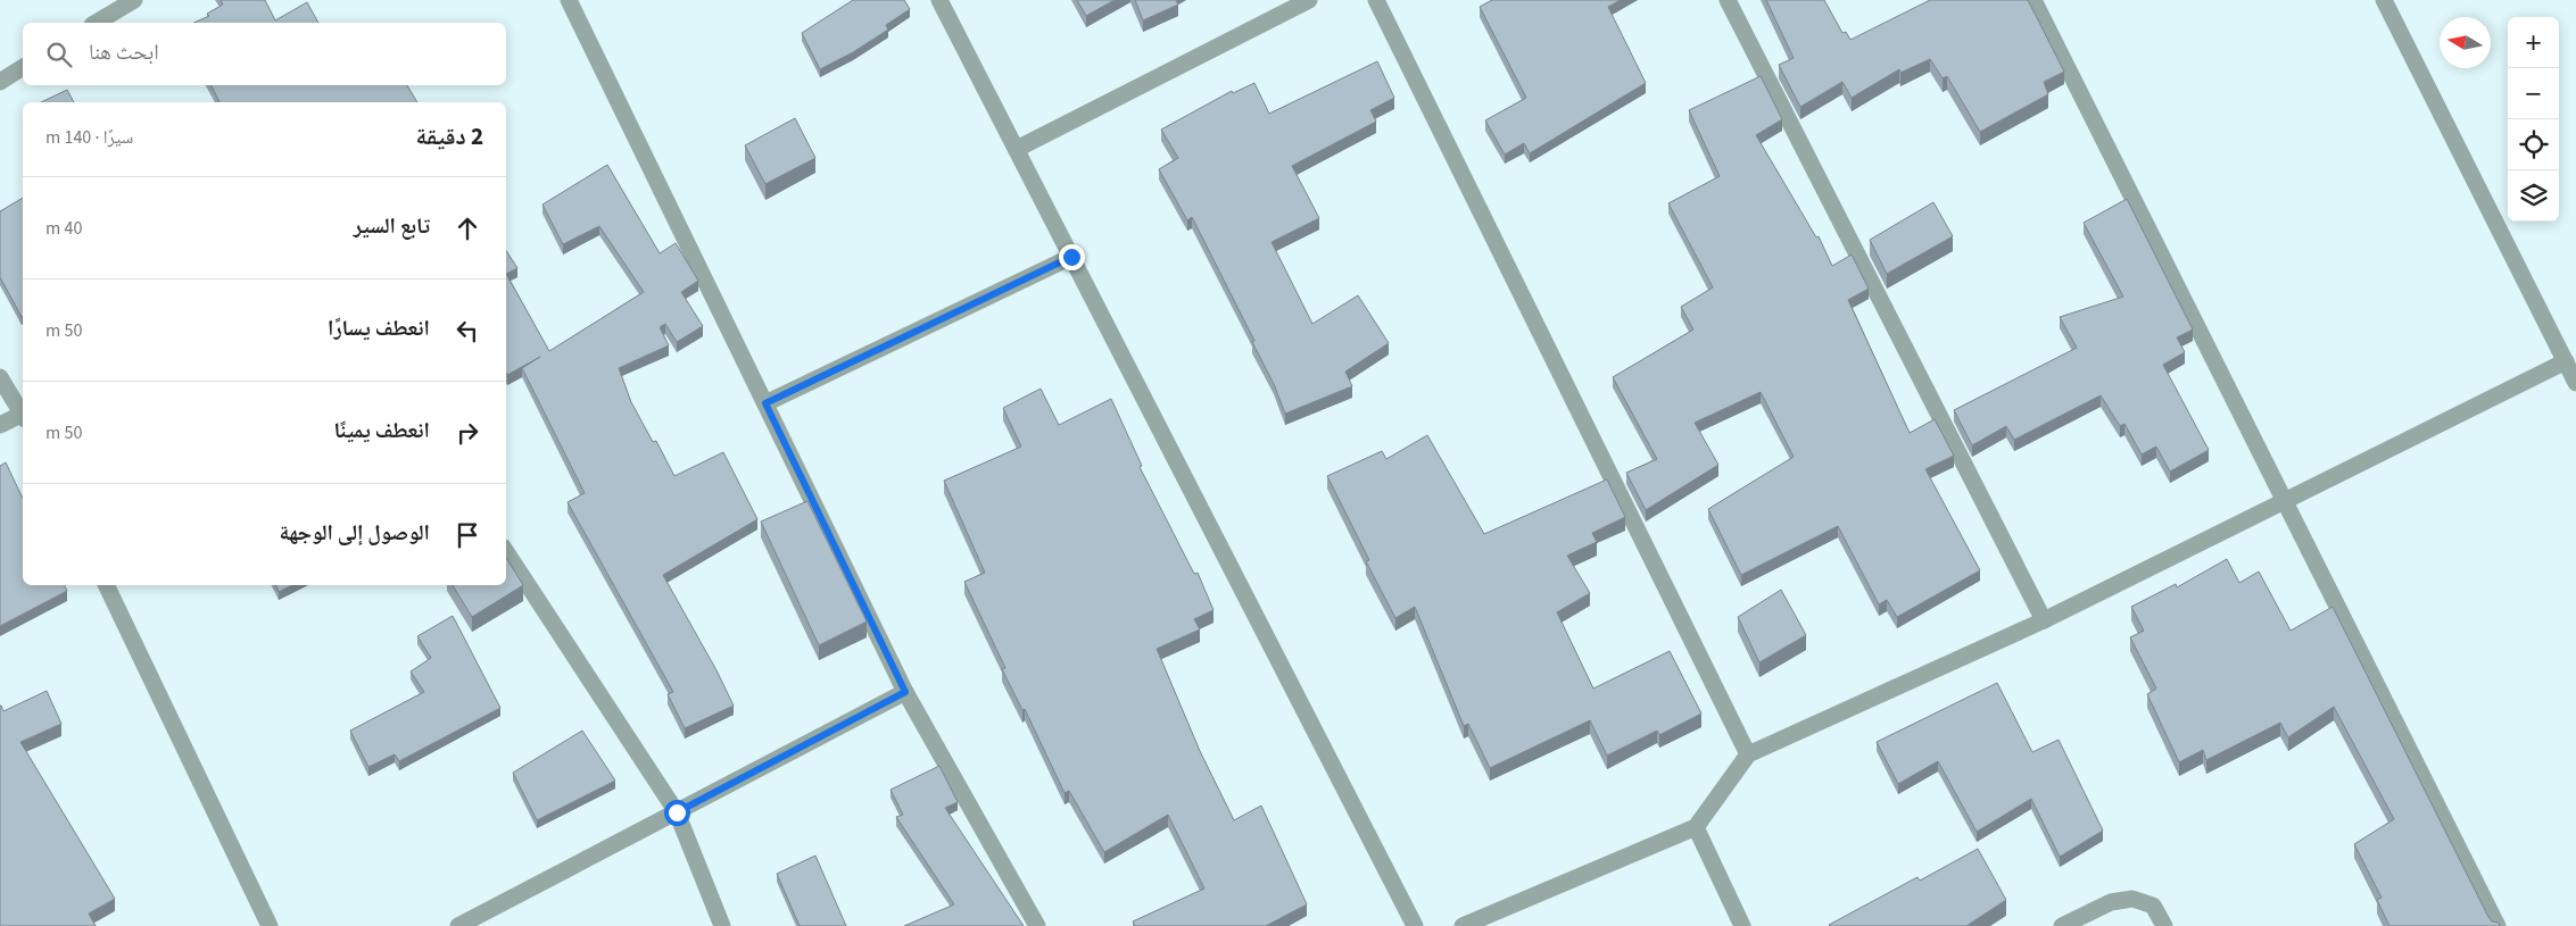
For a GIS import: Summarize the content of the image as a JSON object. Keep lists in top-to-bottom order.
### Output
{
  "north": "left",
  "page": {
    "map_buttons": ["+", "−"],
    "search": "ابحث هنا",
    "heading": ["2 دقيقة", "سيرًا · 140 m"],
    "list": [
      ["تابع السير", "40 m"],
      ["انعطف يسارًا", "50 m"],
      ["انعطف يمينًا", "50 m"],
      "الوصول إلى الوجهة"
    ]
  }
}
